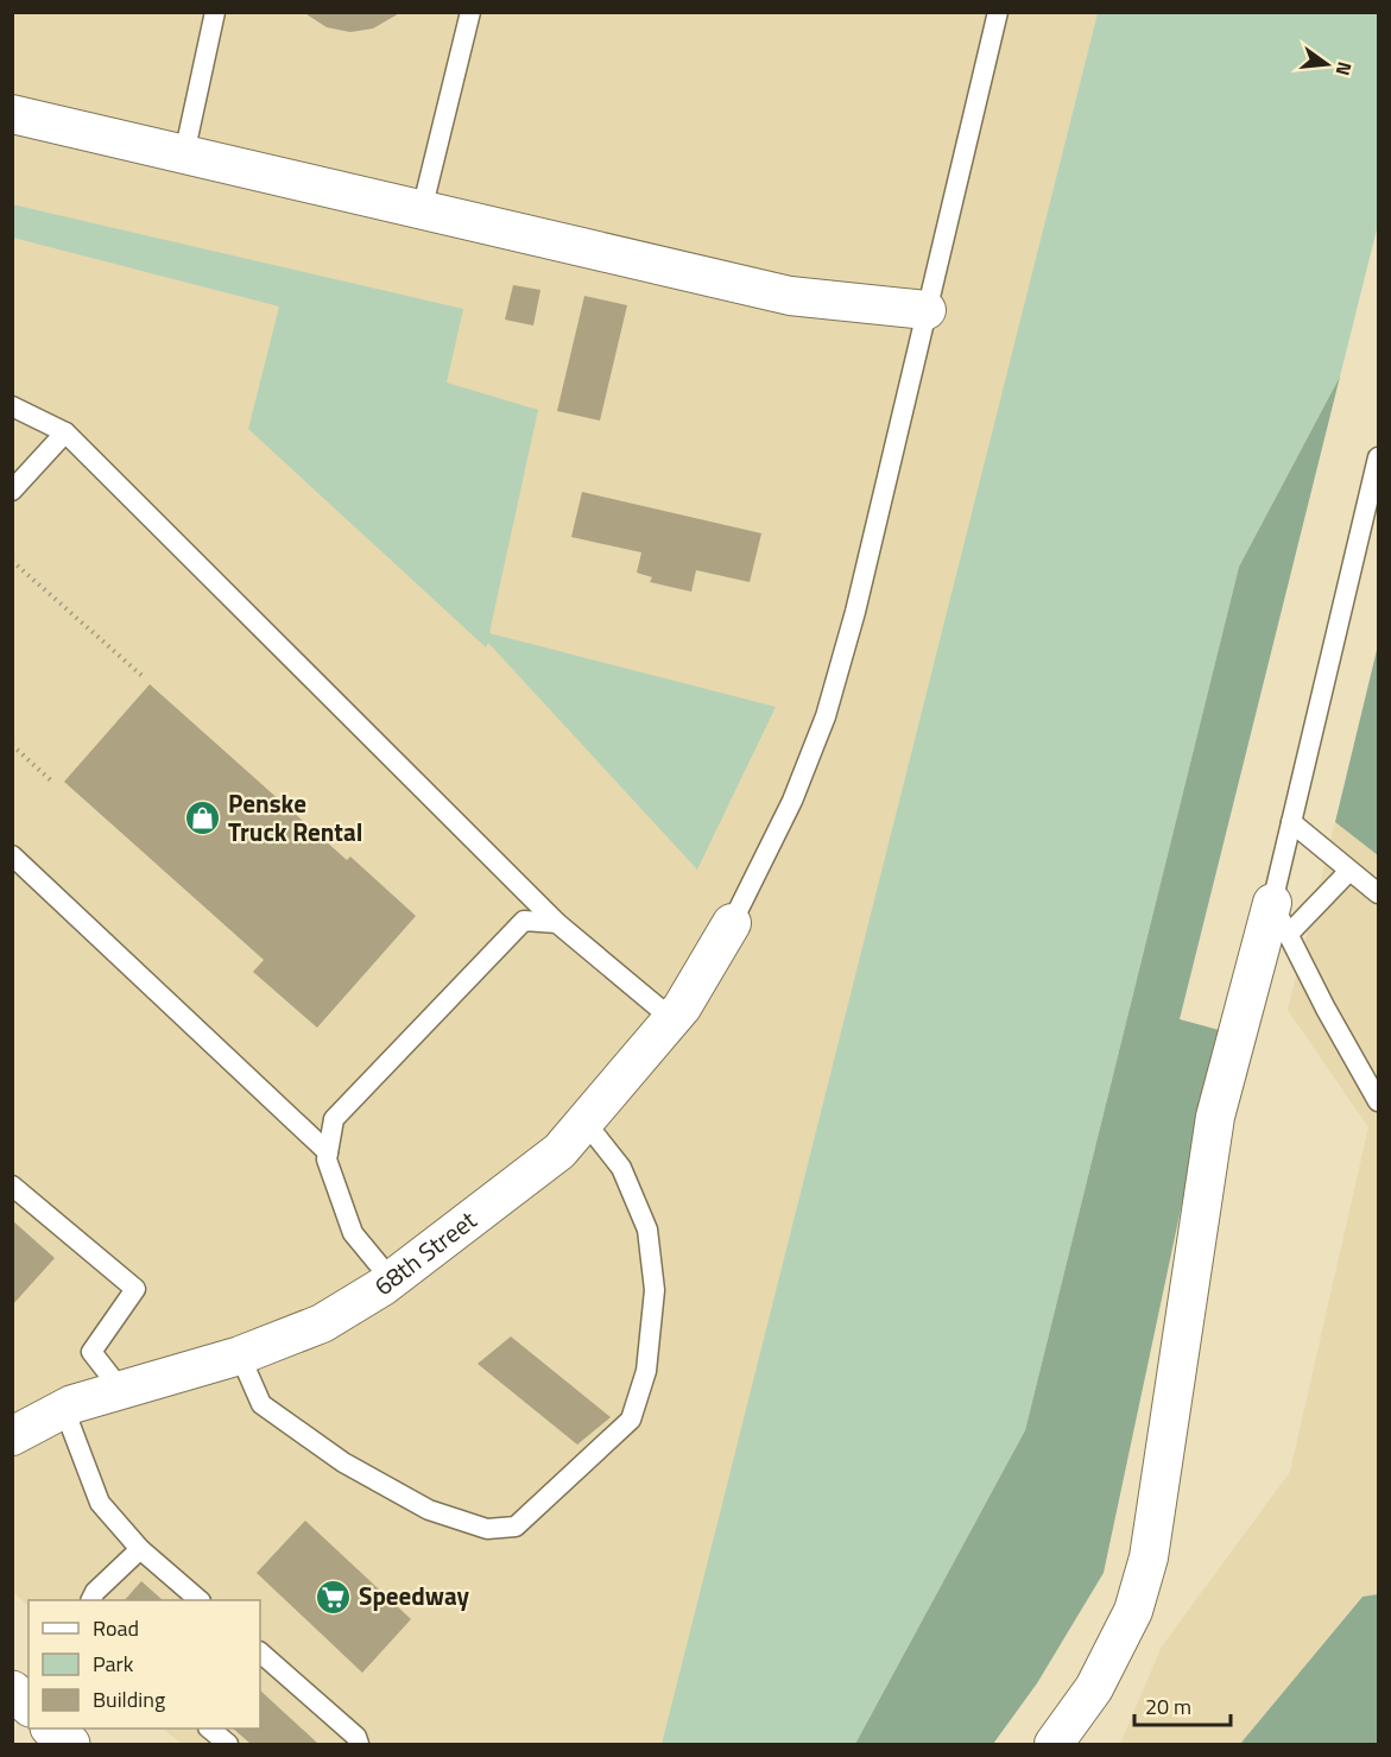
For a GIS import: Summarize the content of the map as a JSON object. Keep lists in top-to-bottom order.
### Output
{
  "streets": {
    "street": ["68th Street"]
  },
  "places": {
    "shop": ["Penske Truck Rental"],
    "supermarket": ["Speedway"]
  },
  "legend": ["Road", "Park", "Building"],
  "scale_bar": "20 m",
  "north": "right"
}
